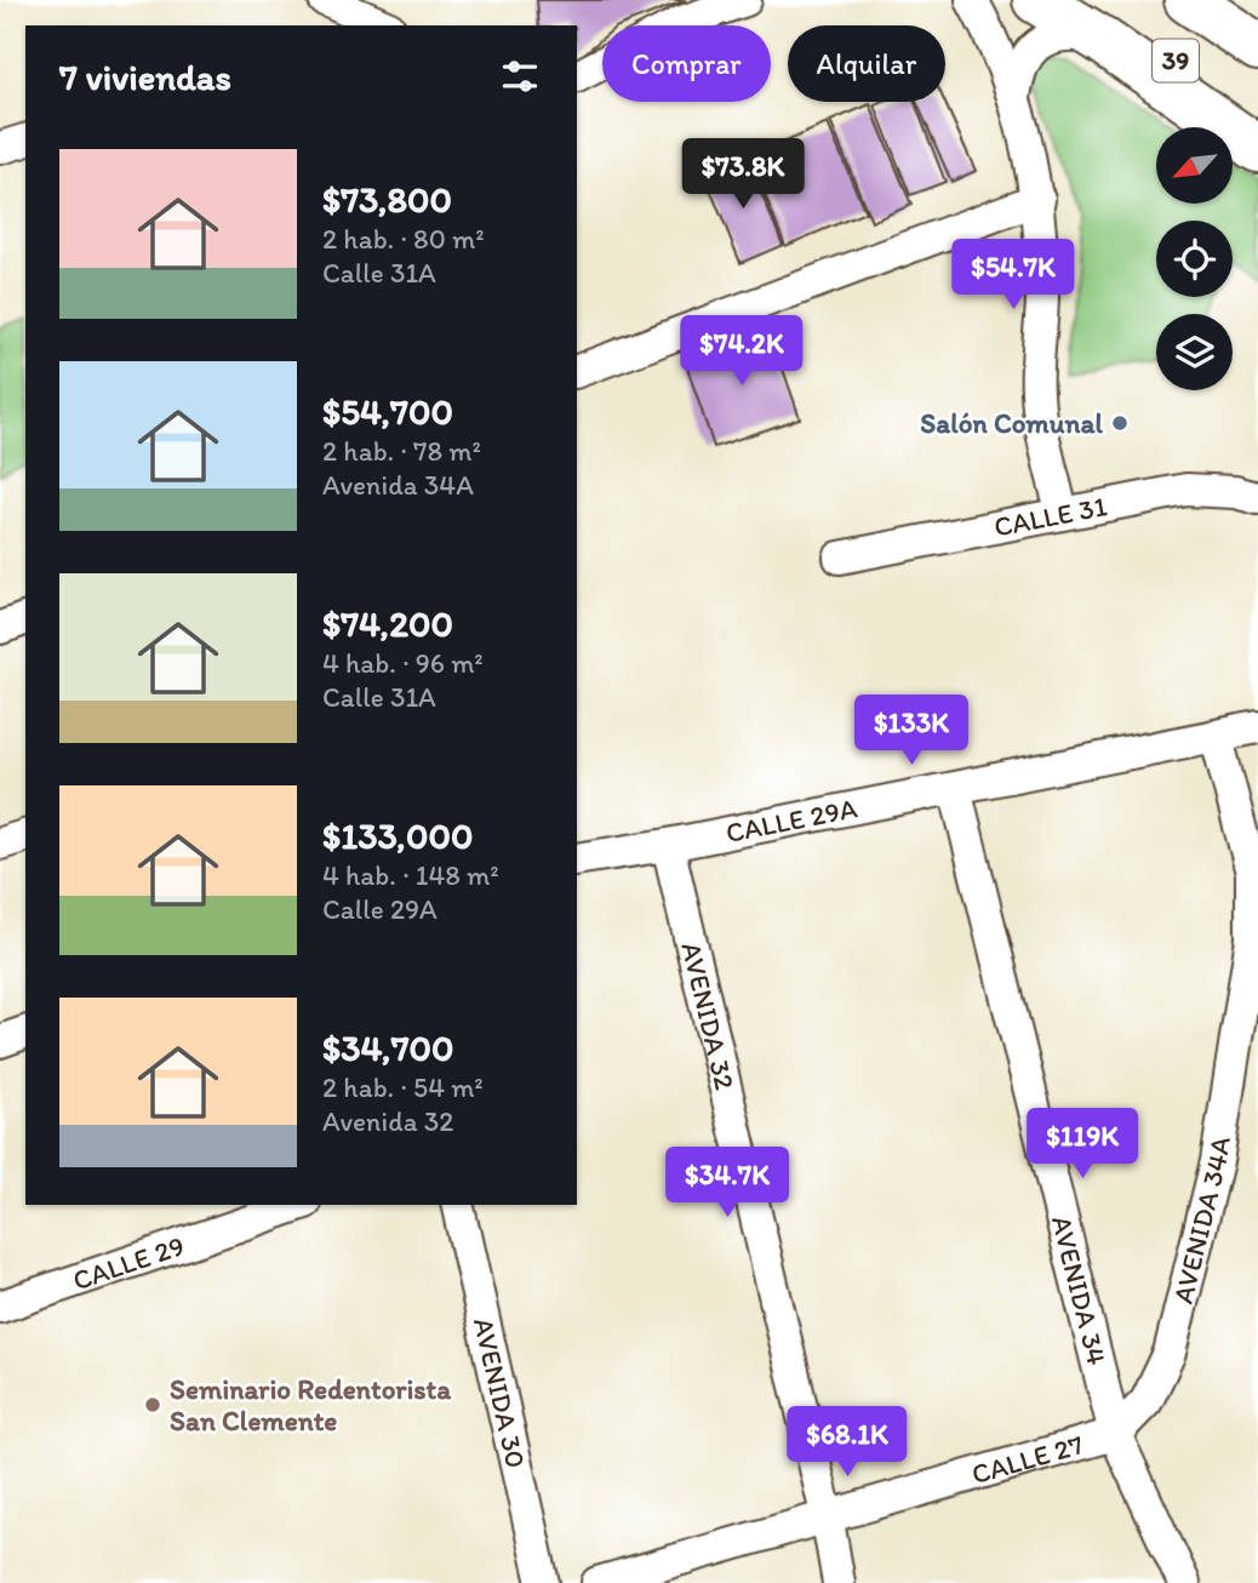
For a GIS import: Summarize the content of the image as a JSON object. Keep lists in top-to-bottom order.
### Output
{
  "streets": {
    "highway": ["39"],
    "street": [
      "CALLE 31",
      "CALLE 29A",
      "AVENIDA 32",
      "AVENIDA 34A",
      "CALLE 29",
      "AVENIDA 34",
      "AVENIDA 30",
      "CALLE 27"
    ]
  },
  "crossings": [
    ["CALLE 29A", "AVENIDA 32"],
    ["CALLE 29A", "AVENIDA 34A"],
    ["CALLE 29A", "AVENIDA 34"],
    ["AVENIDA 32", "CALLE 27"],
    ["AVENIDA 34A", "AVENIDA 34"],
    ["AVENIDA 34A", "CALLE 27"],
    ["AVENIDA 34", "CALLE 27"]
  ],
  "places": ["Salón Comunal", "Seminario Redentorista San Clemente"],
  "north": "bottom left",
  "page": {
    "chip": ["Comprar", "Alquilar"],
    "heading": "7 viviendas",
    "list": [
      {
        "name": "$73,800",
        "note": "2 hab. · 80 m² · Calle 31A"
      },
      {
        "name": "$54,700",
        "note": "2 hab. · 78 m² · Avenida 34A"
      },
      {
        "name": "$74,200",
        "note": "4 hab. · 96 m² · Calle 31A"
      },
      {
        "name": "$133,000",
        "note": "4 hab. · 148 m² · Calle 29A"
      },
      {
        "name": "$34,700",
        "note": "2 hab. · 54 m² · Avenida 32"
      }
    ],
    "price": [
      "$73.8K",
      "$54.7K",
      "$74.2K",
      "$133K",
      "$119K",
      "$34.7K",
      "$68.1K"
    ]
  }
}
